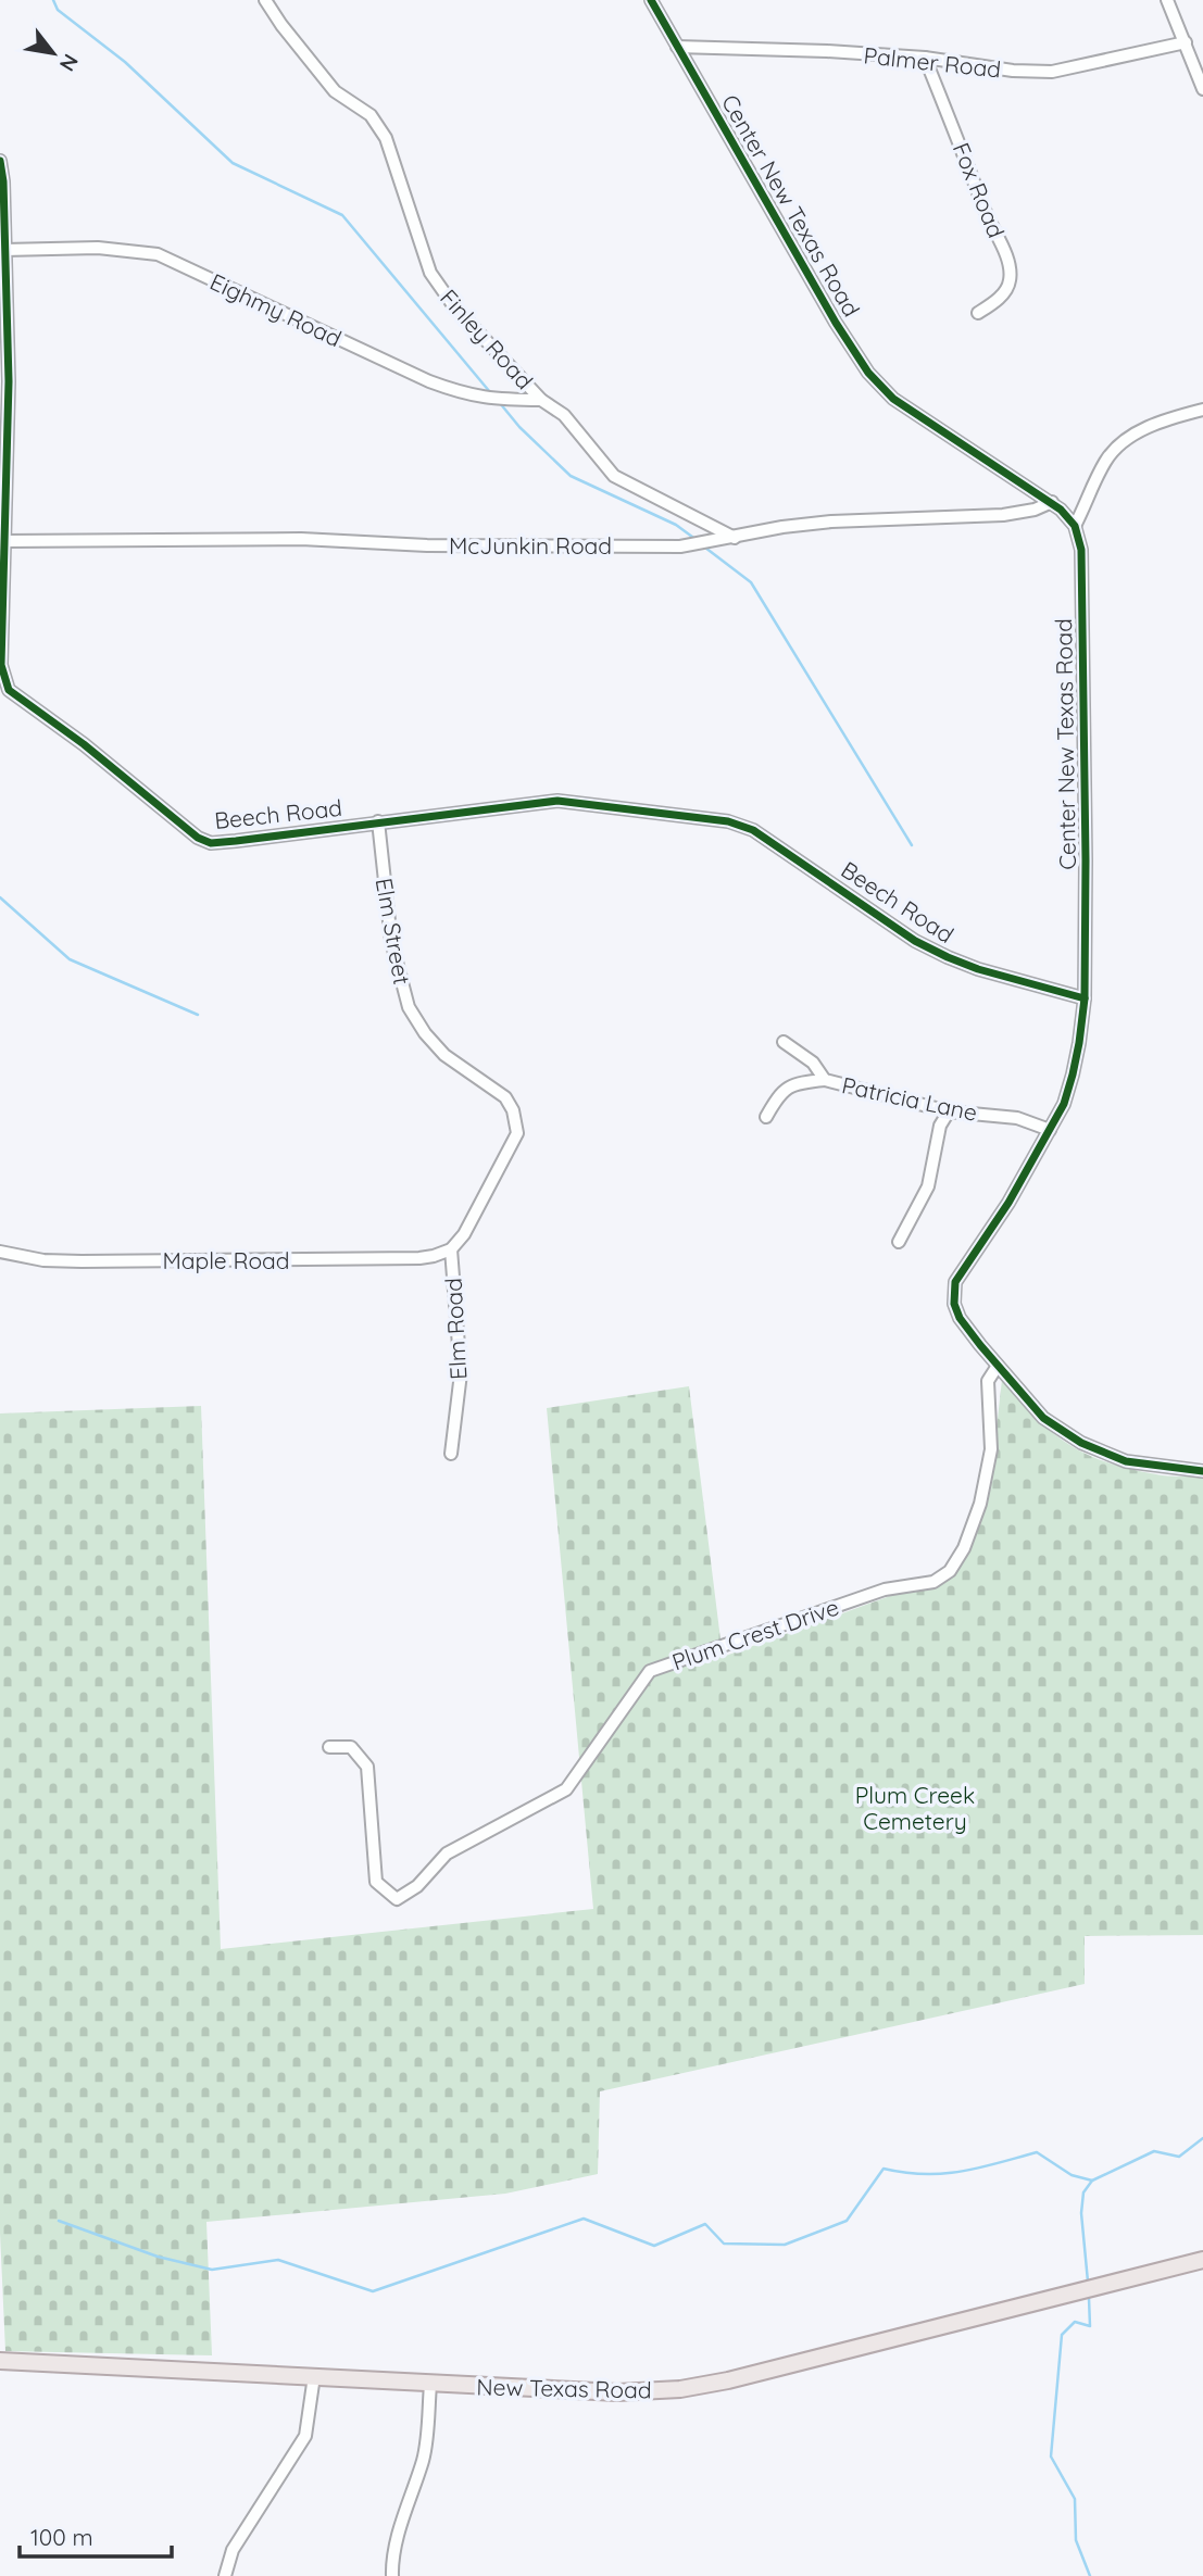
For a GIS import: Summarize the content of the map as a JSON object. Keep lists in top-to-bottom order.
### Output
{
  "streets": {
    "main road": ["New Texas Road"],
    "street": [
      "Palmer Road",
      "Fox Road",
      "Center New Texas Road",
      "Eighmy Road",
      "Finley Road",
      "McJunkin Road",
      "Beech Road",
      "Elm Street",
      "Patricia Lane",
      "Maple Road",
      "Elm Road",
      "Plum Crest Drive"
    ]
  },
  "crossings": [
    ["Palmer Road", "Fox Road"],
    ["Palmer Road", "Center New Texas Road"],
    ["Center New Texas Road", "McJunkin Road"],
    ["Center New Texas Road", "Beech Road"],
    ["Center New Texas Road", "Patricia Lane"],
    ["Center New Texas Road", "Plum Crest Drive"],
    ["Eighmy Road", "Finley Road"],
    ["Eighmy Road", "Beech Road"],
    ["Finley Road", "McJunkin Road"],
    ["McJunkin Road", "Beech Road"],
    ["Beech Road", "Elm Street"],
    ["Elm Street", "Maple Road"],
    ["Elm Street", "Elm Road"],
    ["Maple Road", "Elm Road"]
  ],
  "parks": ["Plum Creek Cemetery"],
  "scale_bar": "100 m",
  "north": "bottom right"
}
